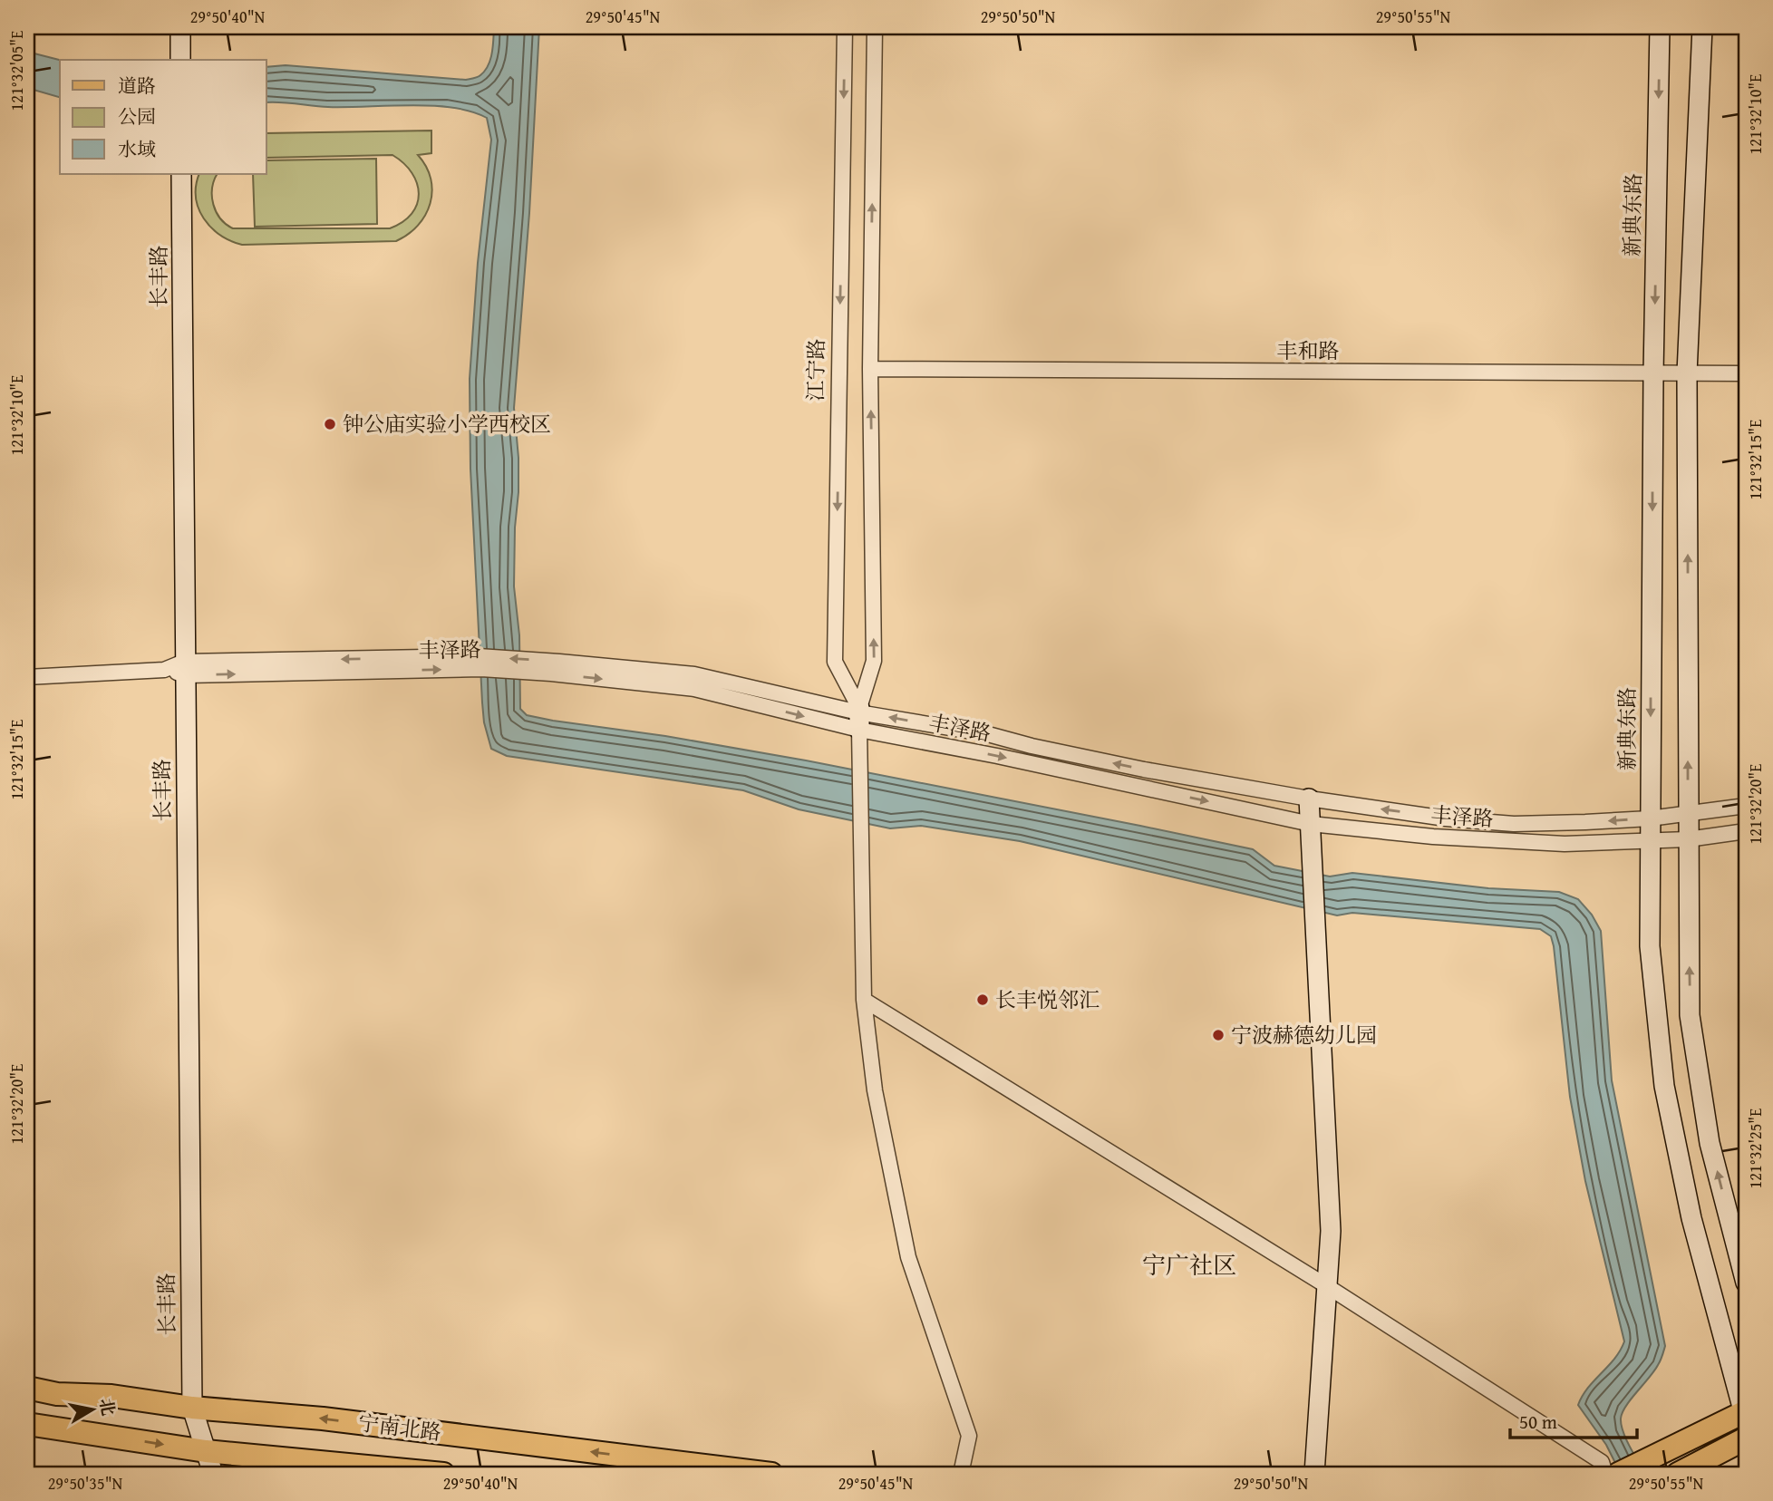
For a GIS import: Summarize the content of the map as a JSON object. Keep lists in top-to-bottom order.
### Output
{
  "streets": {
    "main road": ["新典东路", "长丰路", "宁南北路"],
    "street": ["丰和路", "江宁路", "丰泽路"]
  },
  "crossings": [
    ["新典东路", "丰和路"],
    ["新典东路", "丰泽路"],
    ["长丰路", "丰泽路"],
    ["长丰路", "宁南北路"],
    ["江宁路", "丰泽路"]
  ],
  "districts": ["宁广社区"],
  "places": ["钟公庙实验小学西校区", "长丰悦邻汇", "宁波赫德幼儿园"],
  "legend": ["道路", "公园", "水域"],
  "scale_bar": "50 m",
  "north": "right",
  "coordinates": [
    "29°50'40\"N",
    "29°50'45\"N",
    "29°50'50\"N",
    "29°50'55\"N",
    "121°32'05\"E",
    "121°32'10\"E",
    "121°32'15\"E",
    "121°32'20\"E",
    "121°32'25\"E",
    "29°50'35\"N"
  ]
}
